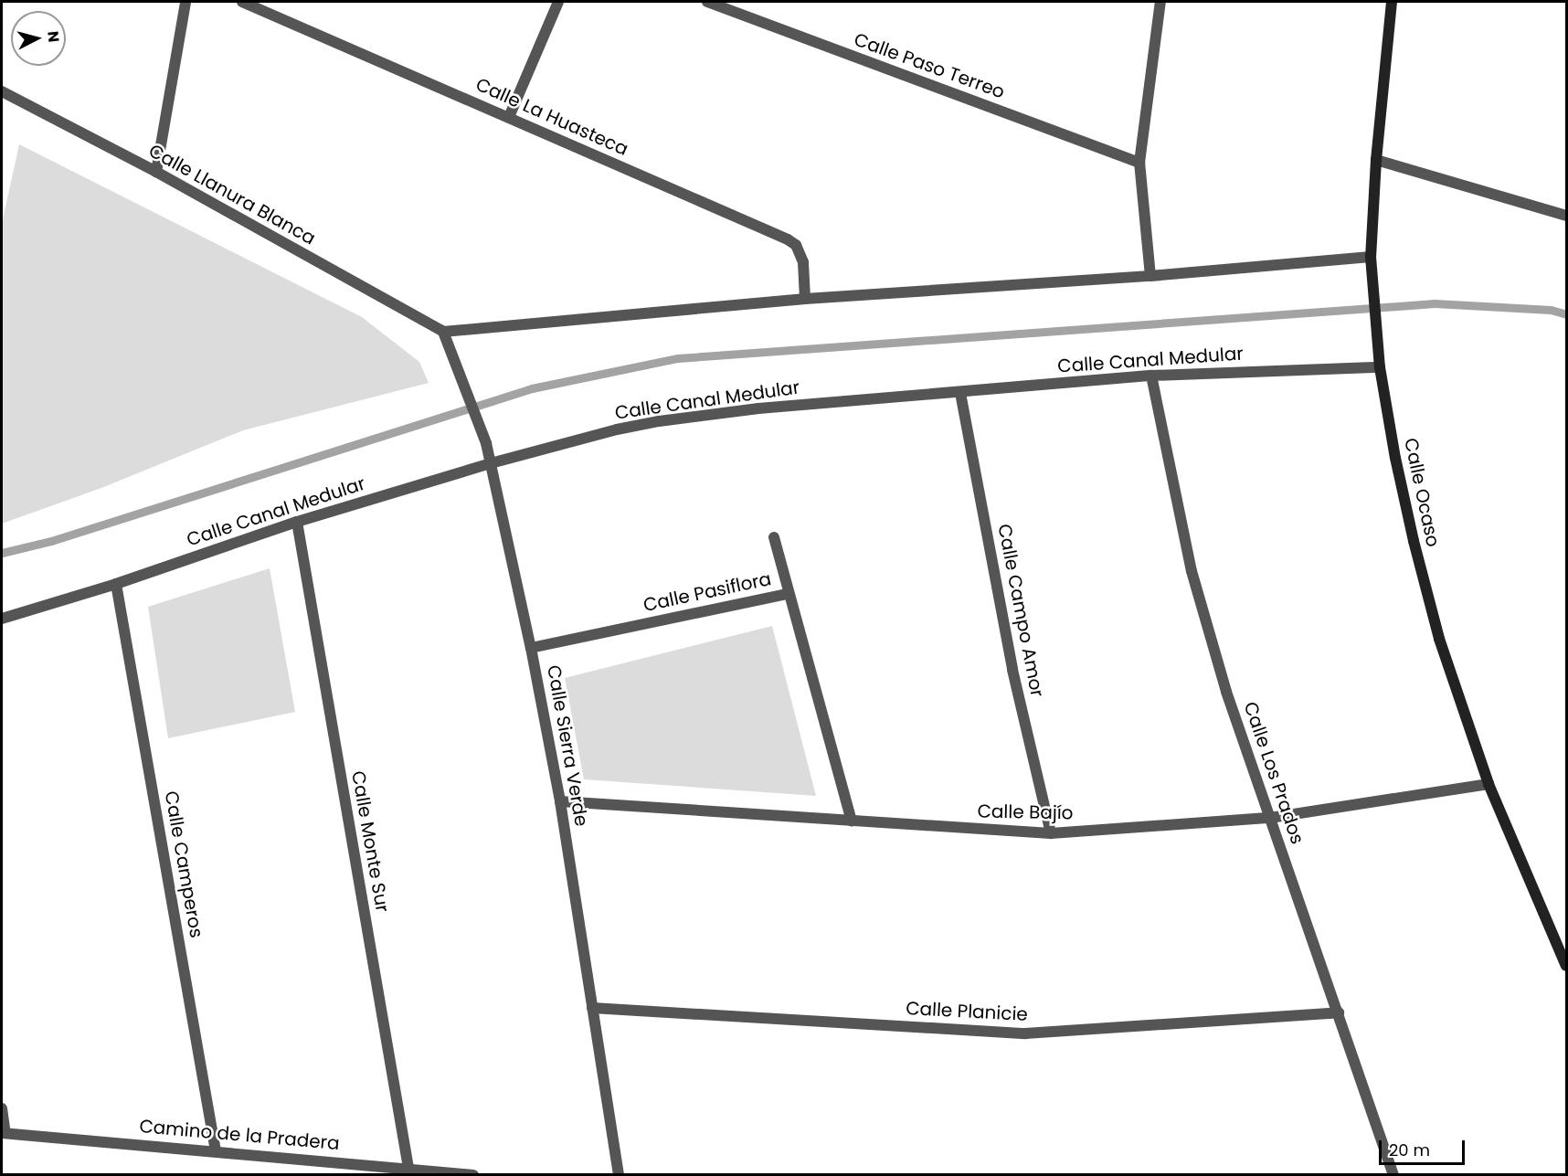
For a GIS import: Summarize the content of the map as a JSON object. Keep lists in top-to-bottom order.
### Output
{
  "streets": {
    "street": [
      "Calle Paso Terreo",
      "Calle La Huasteca",
      "Calle Llanura Blanca",
      "Calle Canal Medular",
      "Calle Ocaso",
      "Calle Pasiflora",
      "Calle Campo Amor",
      "Calle Sierra Verde",
      "Calle Los Prados",
      "Calle Bajío",
      "Calle Monte Sur",
      "Calle Camperos",
      "Calle Planicie",
      "Camino de la Pradera"
    ]
  },
  "crossings": [
    ["Calle Llanura Blanca", "Calle Sierra Verde"],
    ["Calle Canal Medular", "Calle Ocaso"],
    ["Calle Canal Medular", "Calle Campo Amor"],
    ["Calle Canal Medular", "Calle Sierra Verde"],
    ["Calle Canal Medular", "Calle Los Prados"],
    ["Calle Canal Medular", "Calle Monte Sur"],
    ["Calle Canal Medular", "Calle Camperos"],
    ["Calle Ocaso", "Calle Bajío"],
    ["Calle Pasiflora", "Calle Sierra Verde"],
    ["Calle Pasiflora", "Calle Bajío"],
    ["Calle Campo Amor", "Calle Bajío"],
    ["Calle Sierra Verde", "Calle Bajío"],
    ["Calle Sierra Verde", "Calle Planicie"],
    ["Calle Los Prados", "Calle Bajío"],
    ["Calle Los Prados", "Calle Planicie"],
    ["Calle Monte Sur", "Camino de la Pradera"],
    ["Calle Camperos", "Camino de la Pradera"]
  ],
  "scale_bar": "20 m",
  "north": "right"
}
